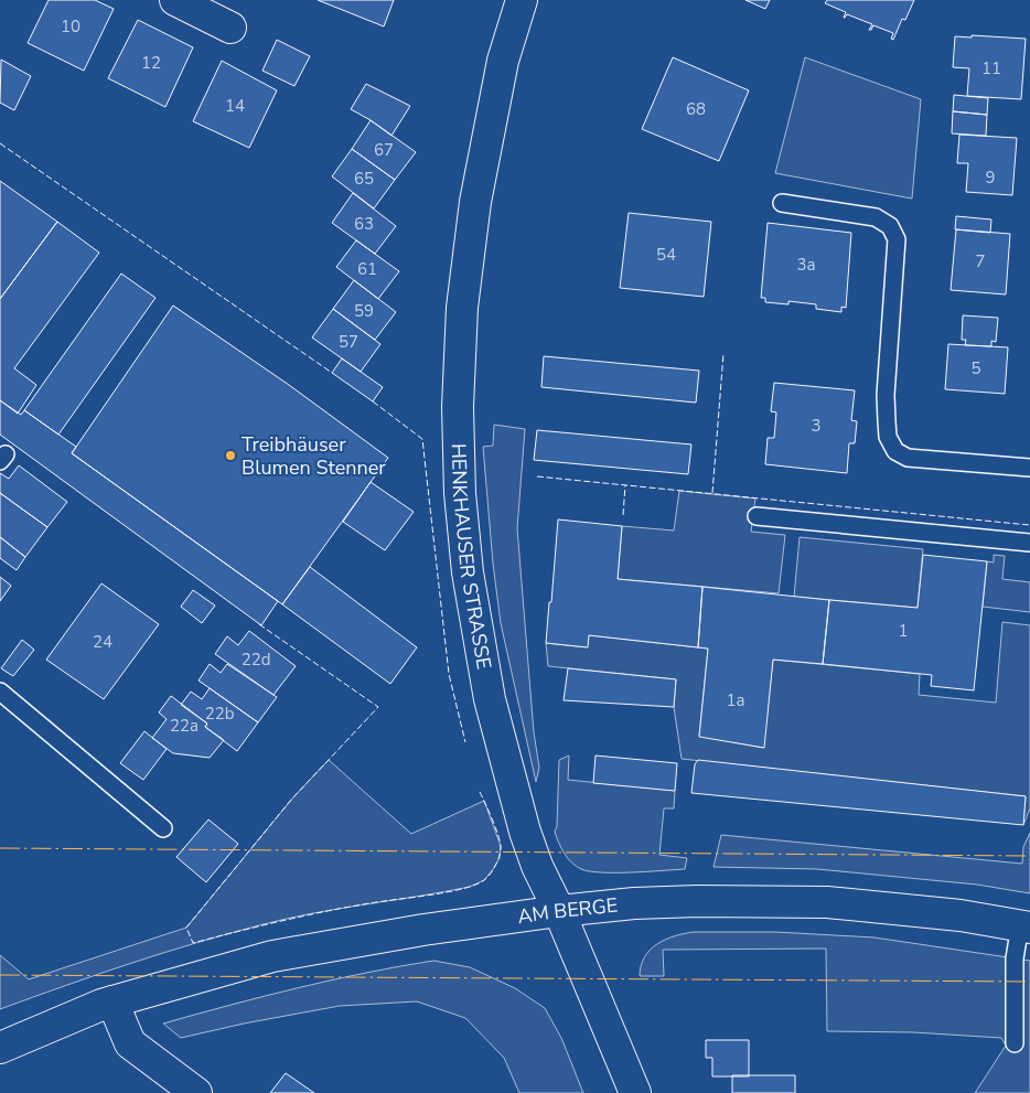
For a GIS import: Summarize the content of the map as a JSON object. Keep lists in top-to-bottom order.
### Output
{
  "streets": {
    "street": ["HENKHAUSER STRASSE", "AM BERGE"]
  },
  "crossings": [
    ["HENKHAUSER STRASSE", "AM BERGE"]
  ],
  "places": ["Treibhäuser Blumen Stenner"],
  "house_numbers": [
    "10",
    "12",
    "11",
    "14",
    "68",
    "67",
    "9",
    "65",
    "63",
    "54",
    "7",
    "3a",
    "61",
    "59",
    "57",
    "5",
    "3",
    "1",
    "24",
    "22d",
    "1a",
    "22b",
    "22a"
  ]
}
